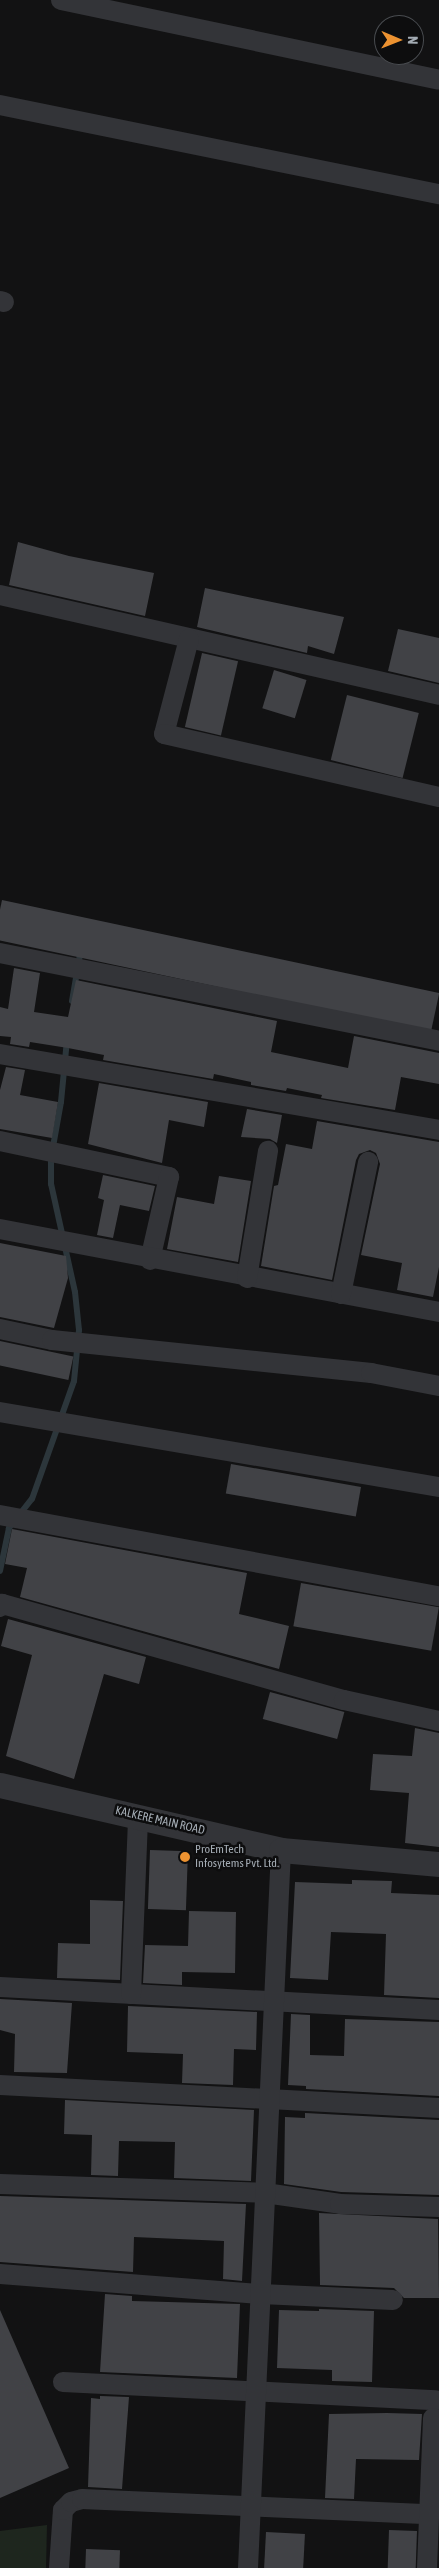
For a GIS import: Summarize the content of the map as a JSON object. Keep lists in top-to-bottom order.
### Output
{
  "streets": {
    "street": ["KALKERE MAIN ROAD"]
  },
  "places": ["ProEmTech Infosytems Pvt. Ltd."],
  "north": "right"
}
